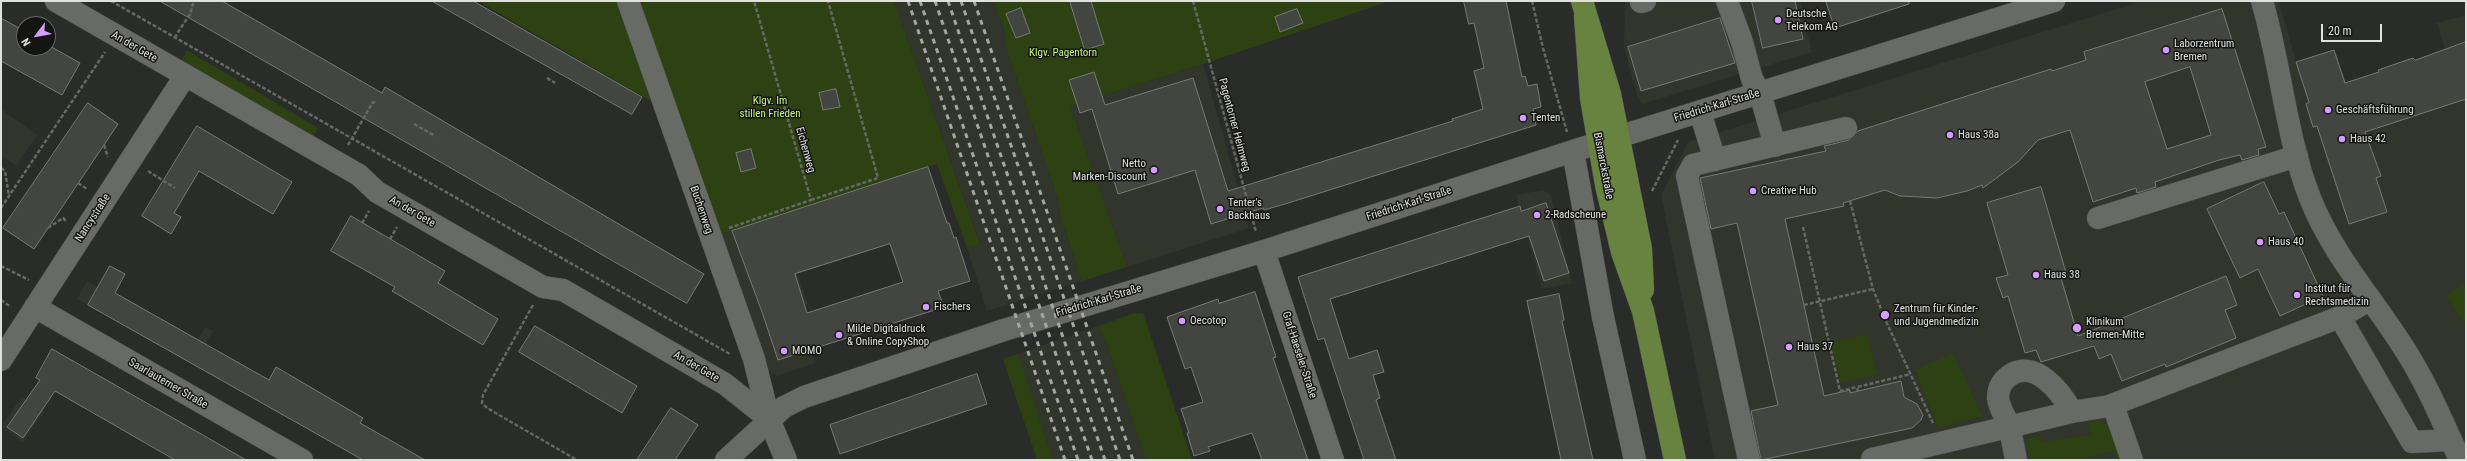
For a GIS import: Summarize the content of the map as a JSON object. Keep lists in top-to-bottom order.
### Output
{
  "streets": {
    "main road": ["Bismarckstraße"],
    "street": [
      "An der Gete",
      "Friedrich-Karl-Straße",
      "Buchenweg",
      "Nancystraße",
      "Graf-Haeseler-Straße",
      "Saarlauterner Straße"
    ],
    "path": ["Pagentorner Heimweg", "Eichenweg"]
  },
  "crossings": [
    ["An der Gete", "Friedrich-Karl-Straße"],
    ["An der Gete", "Buchenweg"],
    ["An der Gete", "Nancystraße"],
    ["Friedrich-Karl-Straße", "Pagentorner Heimweg"],
    ["Friedrich-Karl-Straße", "Bismarckstraße"],
    ["Friedrich-Karl-Straße", "Buchenweg"],
    ["Friedrich-Karl-Straße", "Graf-Haeseler-Straße"],
    ["Pagentorner Heimweg", "Graf-Haeseler-Straße"],
    ["Nancystraße", "Saarlauterner Straße"]
  ],
  "parks": ["Klgv. Pagentorn", "Klgv. Im stillen Frieden"],
  "places": [
    "Deutsche Telekom AG",
    "Laborzentrum Bremen",
    "Geschäftsführung",
    "Tenten",
    "Haus 38a",
    "Haus 42",
    "Netto Marken-Discount",
    "Creative Hub",
    "Tenter's Backhaus",
    "2-Radscheune",
    "Haus 40",
    "Haus 38",
    "Institut für Rechtsmedizin",
    "Fischers",
    "Zentrum für Kinder- und Jugendmedizin",
    "Oecotop",
    "Klinikum Bremen-Mitte",
    "Milde Digitaldruck & Online CopyShop",
    "Haus 37",
    "MOMO"
  ],
  "scale_bar": "20 m",
  "north": "bottom left"
}
